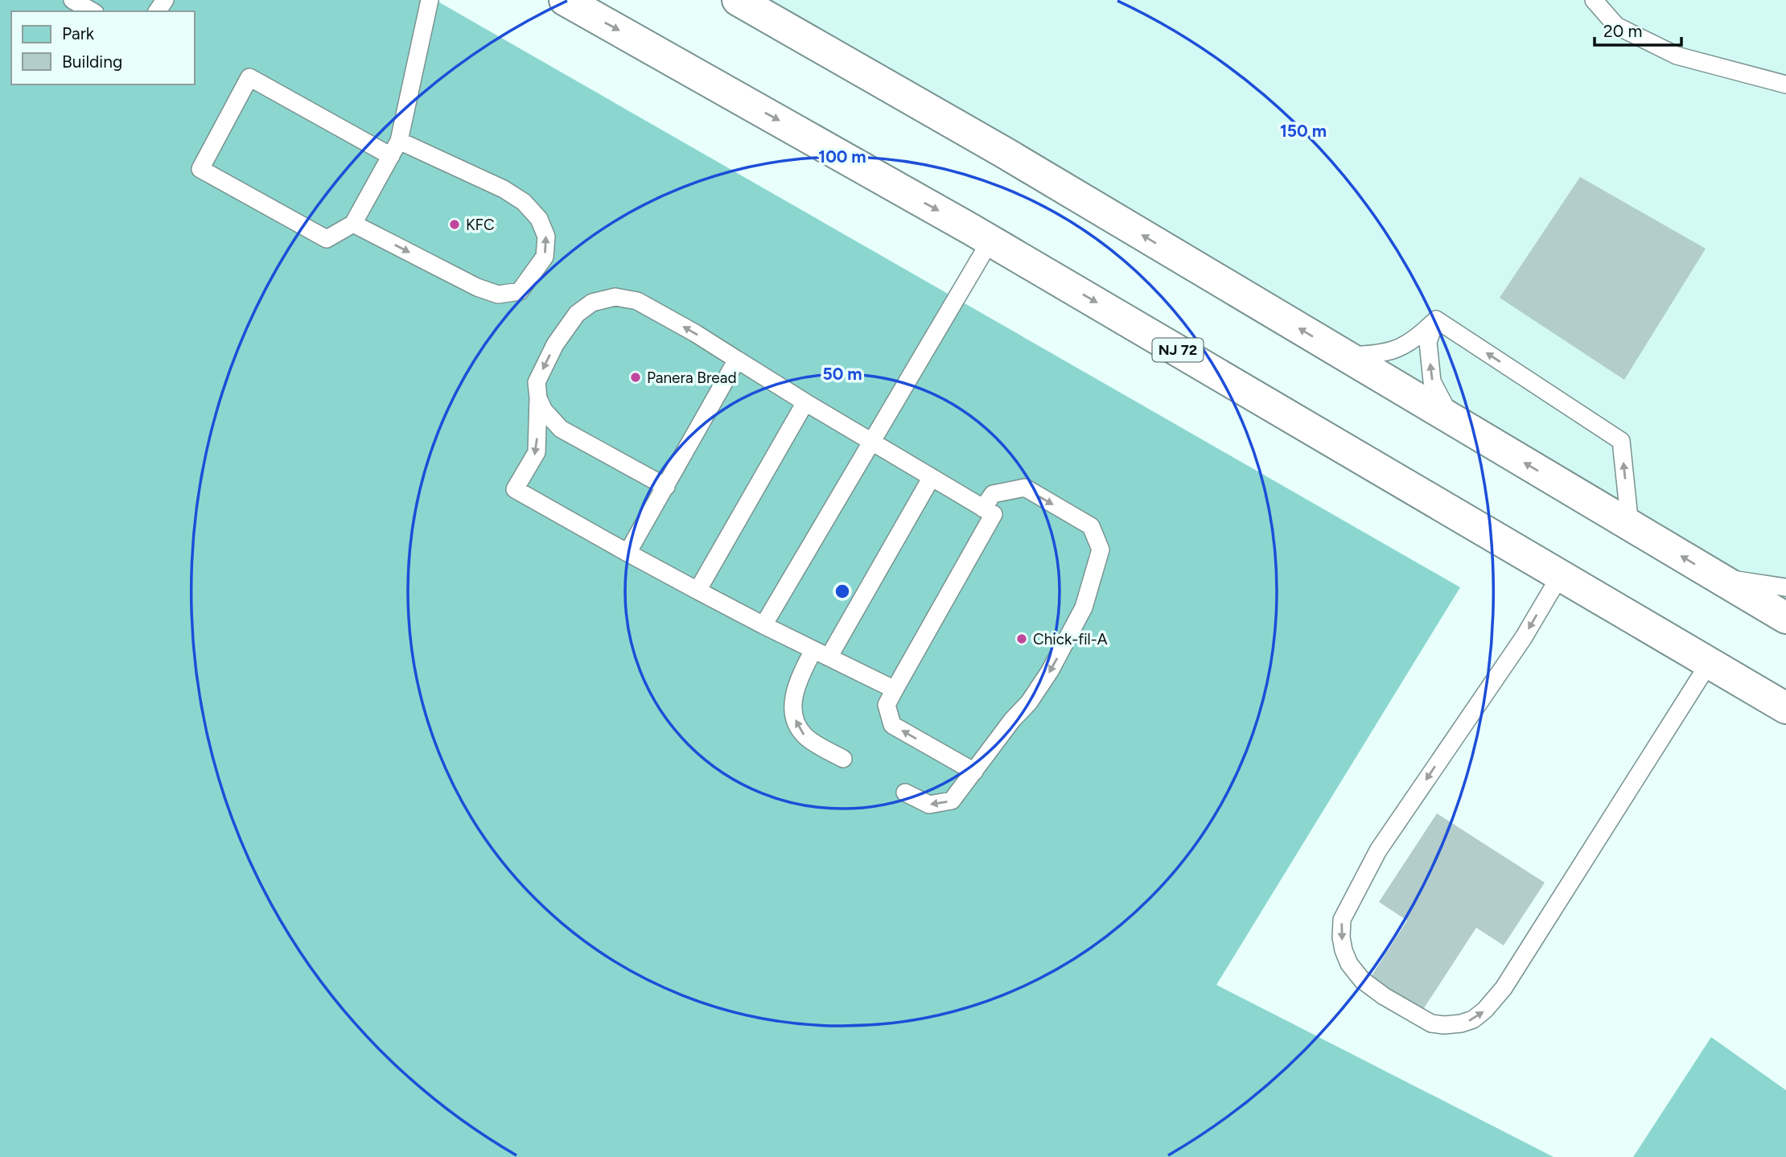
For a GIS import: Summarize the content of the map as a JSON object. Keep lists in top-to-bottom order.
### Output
{
  "streets": {
    "highway": ["NJ 72"]
  },
  "places": ["KFC", "Panera Bread", "Chick-fil-A"],
  "legend": ["Park", "Building"],
  "scale_bar": "20 m",
  "rings": ["150 m", "100 m", "50 m"]
}
